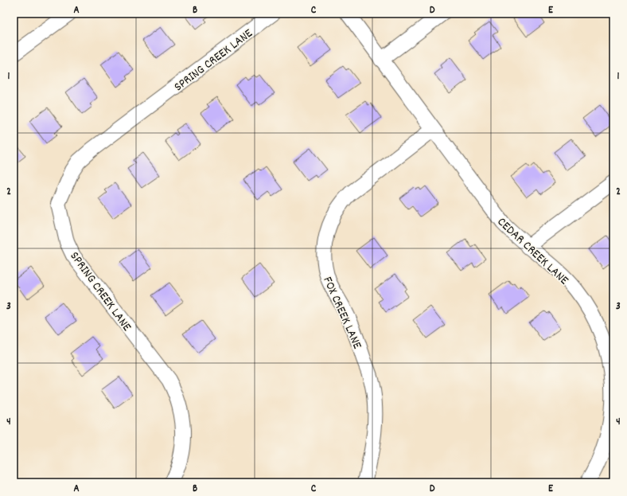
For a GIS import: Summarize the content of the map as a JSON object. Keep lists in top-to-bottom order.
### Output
{
  "streets": {
    "street": ["SPRING CREEK LANE", "CEDAR CREEK LANE", "FOX CREEK LANE"]
  },
  "crossings": [
    ["CEDAR CREEK LANE", "FOX CREEK LANE"]
  ],
  "grid": {
    "columns": [
      "A",
      "B",
      "C",
      "D",
      "E"
    ],
    "rows": [
      "1",
      "2",
      "3",
      "4"
    ]
  }
}
